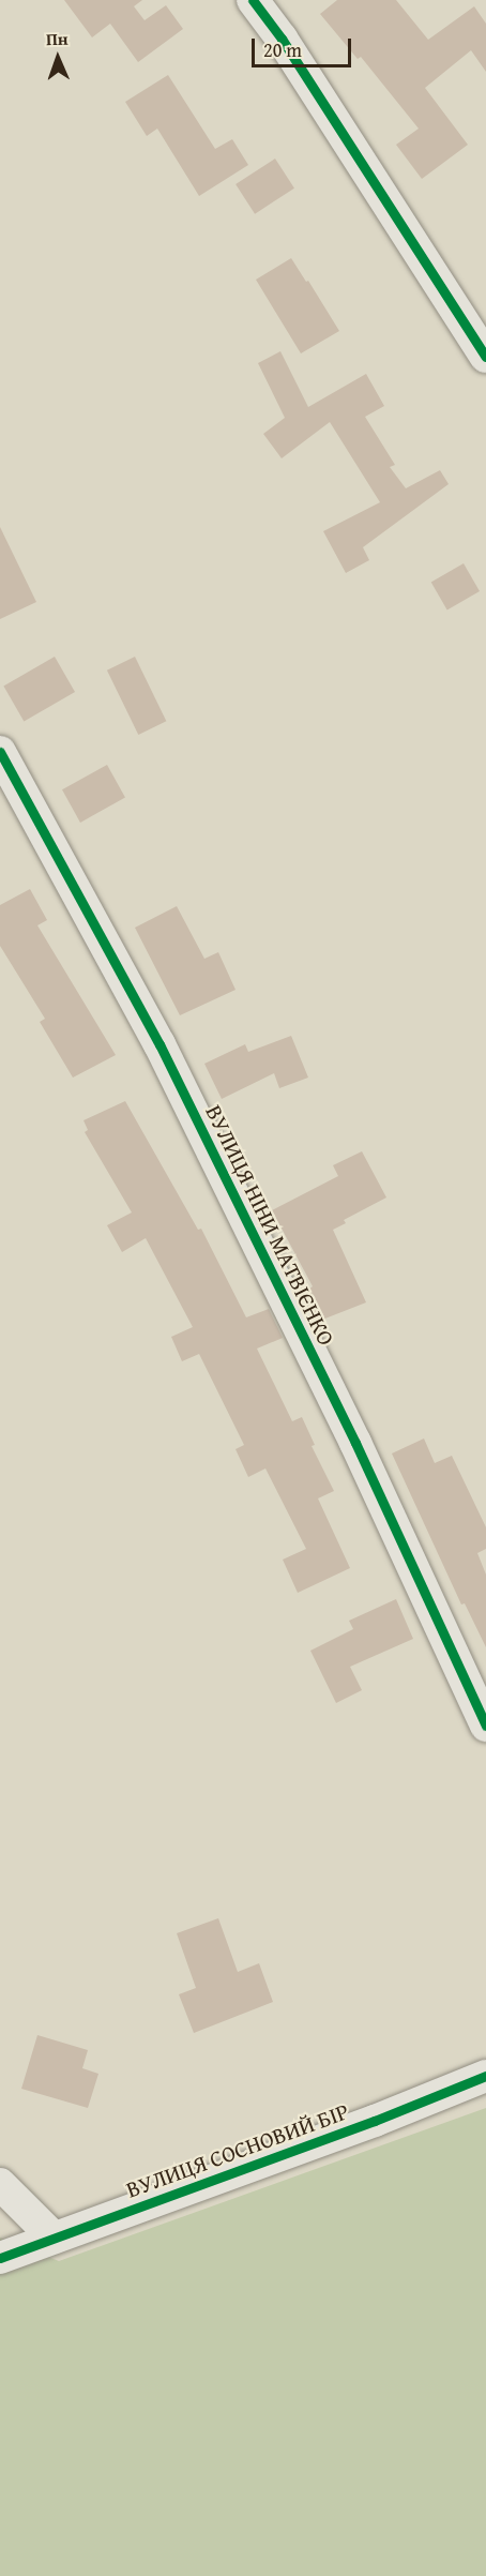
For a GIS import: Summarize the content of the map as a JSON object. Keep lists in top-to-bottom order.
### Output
{
  "streets": {
    "street": ["ВУЛИЦЯ НІНИ МАТВІЄНКО", "ВУЛИЦЯ СОСНОВИЙ БІР"]
  },
  "scale_bar": "20 m",
  "north": "top"
}
